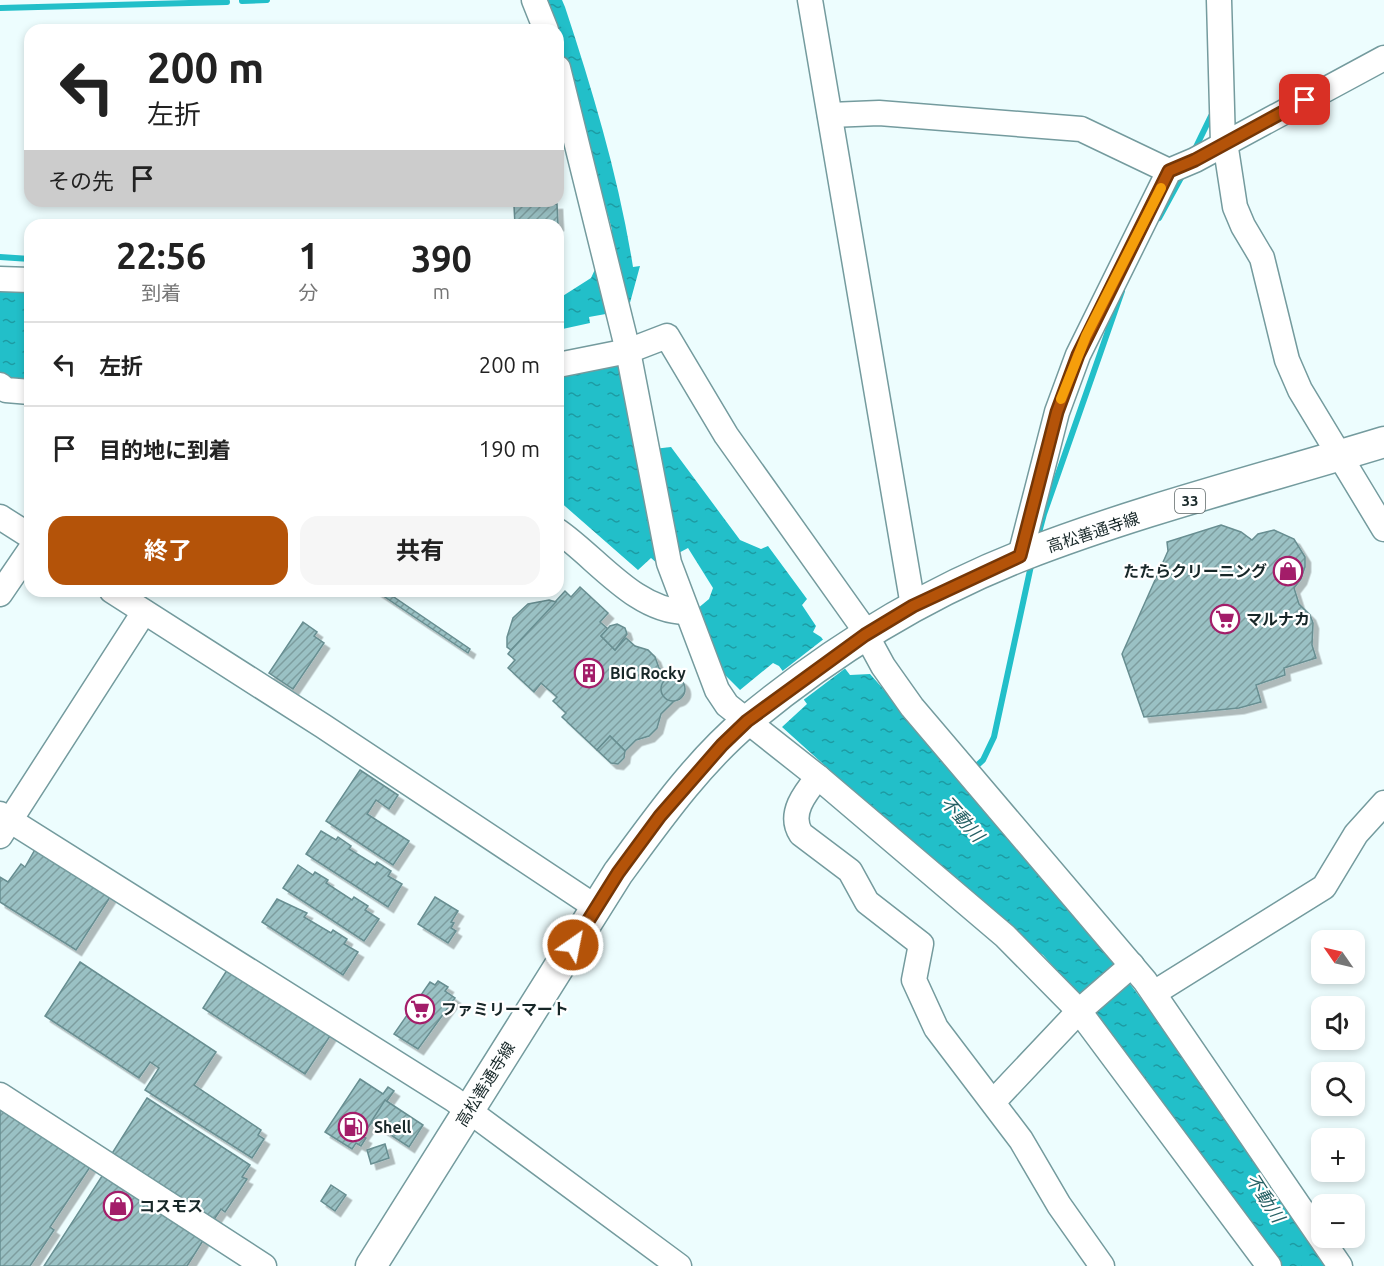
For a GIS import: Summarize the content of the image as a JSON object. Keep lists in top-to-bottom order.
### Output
{
  "streets": {
    "main road": ["33", "高松善通寺線"]
  },
  "water": ["不動川"],
  "places": {
    "shop": ["たたらクリーニング", "コスモス"],
    "supermarket": ["マルナカ", "ファミリーマート"],
    "building": ["BIG Rocky"],
    "fuel station": ["Shell"]
  },
  "north": "top left",
  "page": {
    "turn": ["200 m", "左折"],
    "then": "その先",
    "eta": [
      "22:56",
      "到着",
      "1",
      "分",
      "390",
      "m"
    ],
    "list": [
      {
        "name": "左折",
        "value": "200 m"
      },
      {
        "name": "目的地に到着",
        "value": "190 m"
      }
    ],
    "buttons": ["終了", "共有"],
    "map_buttons": ["+", "−"]
  }
}
